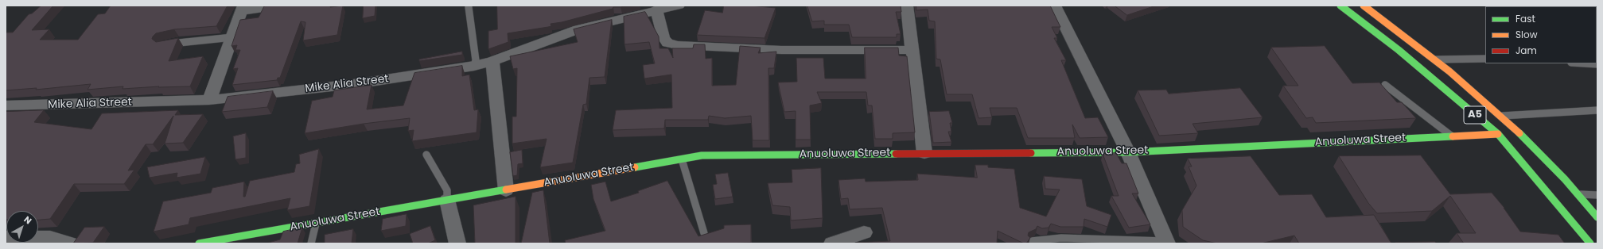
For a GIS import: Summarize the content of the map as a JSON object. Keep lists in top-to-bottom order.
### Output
{
  "streets": {
    "main road": ["A5", "Anuoluwa Street"],
    "street": ["Mike Alia Street"]
  },
  "crossings": [
    ["A5", "Anuoluwa Street"]
  ],
  "legend": ["Fast", "Slow", "Jam"],
  "north": "top right"
}
